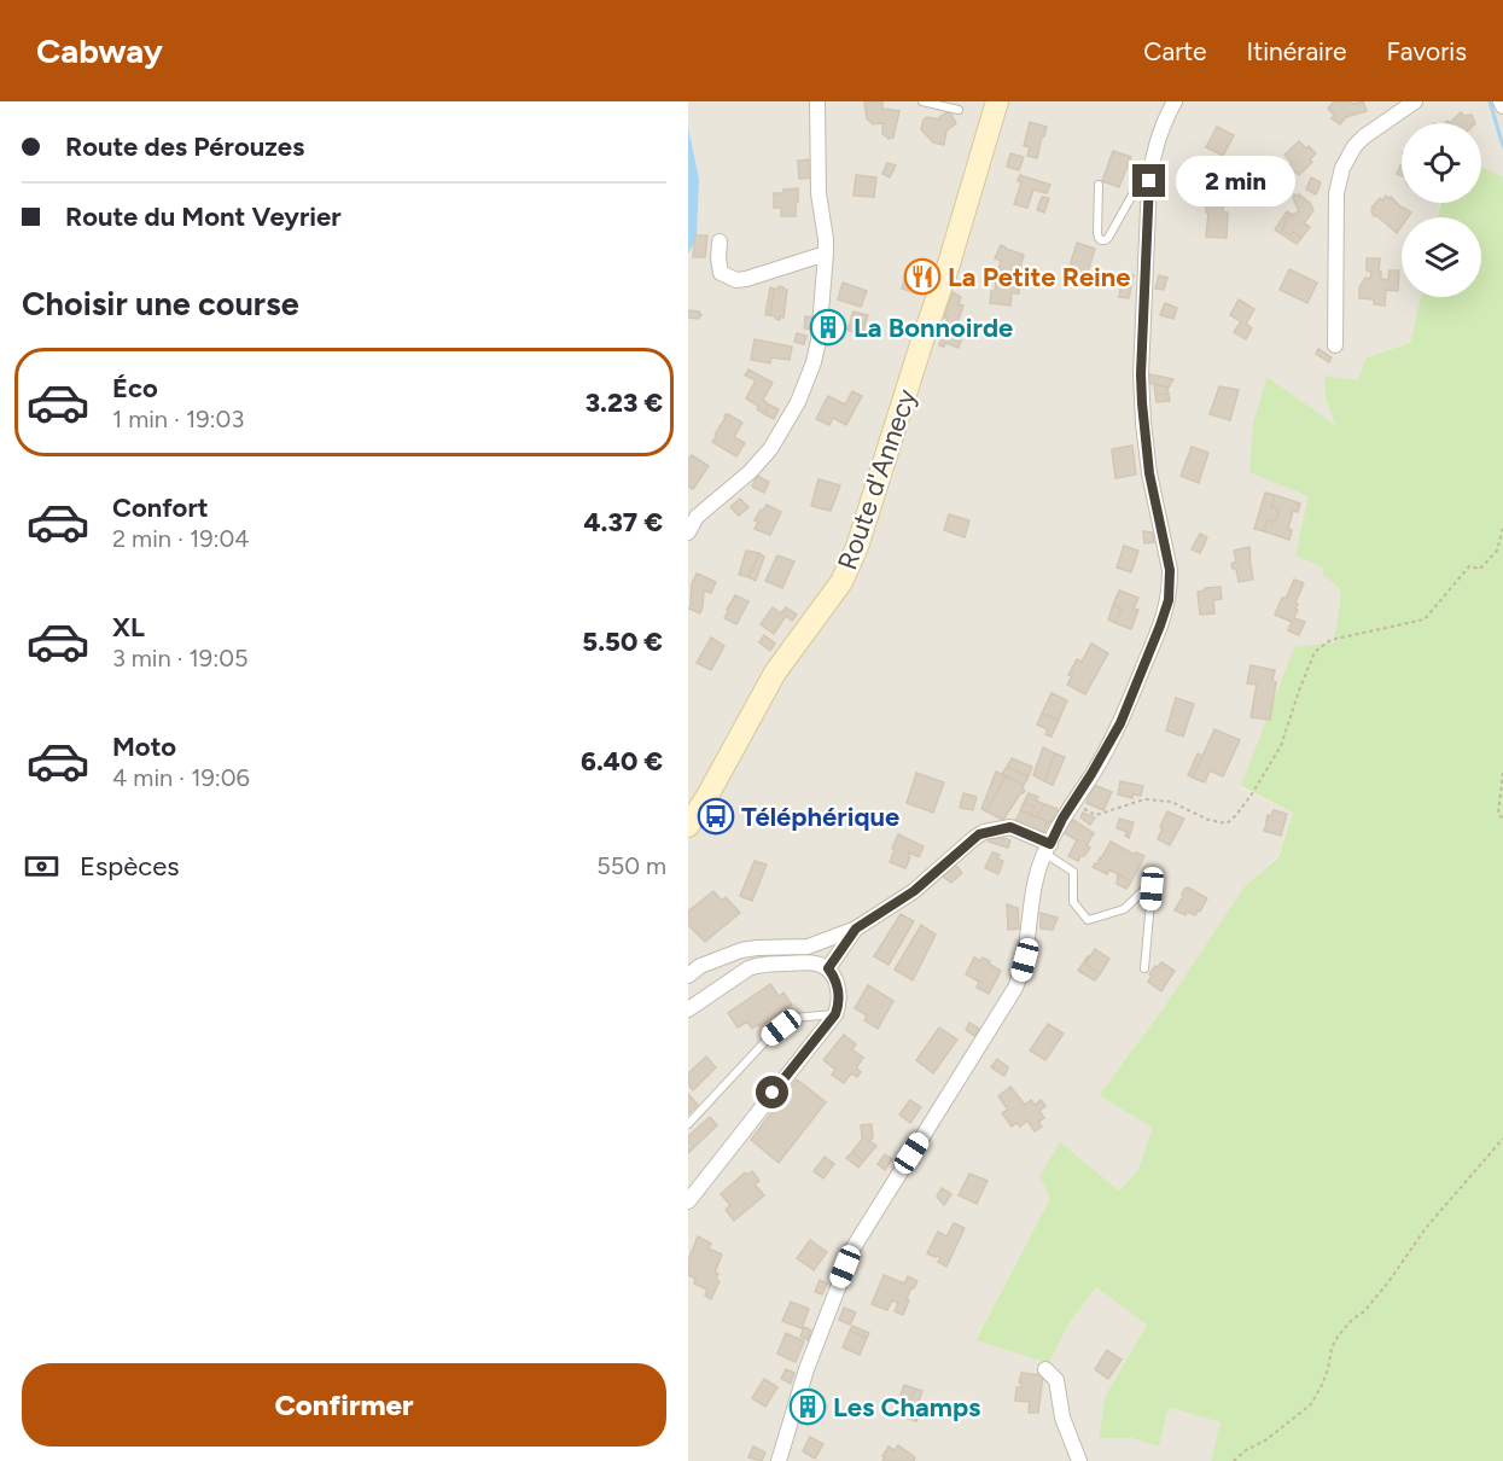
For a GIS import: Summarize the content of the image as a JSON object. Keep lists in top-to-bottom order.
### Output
{
  "streets": {
    "main road": ["Route d'Annecy"]
  },
  "places": {
    "restaurant": ["La Petite Reine"],
    "building": ["La Bonnoirde", "Les Champs"],
    "bus stop": ["Téléphérique"]
  },
  "page": {
    "header": "Cabway",
    "nav": ["Carte", "Itinéraire", "Favoris"],
    "banner": ["Route des Pérouzes", "Route du Mont Veyrier"],
    "bubble": "2 min",
    "heading": "Choisir une course",
    "list": [
      {
        "name": "Éco",
        "note": "1 min · 19:03",
        "value": "3.23 €"
      },
      {
        "name": "Confort",
        "note": "2 min · 19:04",
        "value": "4.37 €"
      },
      {
        "name": "XL",
        "note": "3 min · 19:05",
        "value": "5.50 €"
      },
      {
        "name": "Moto",
        "note": "4 min · 19:06",
        "value": "6.40 €"
      }
    ],
    "pay": ["Espèces", "550 m"],
    "buttons": "Confirmer"
  }
}
